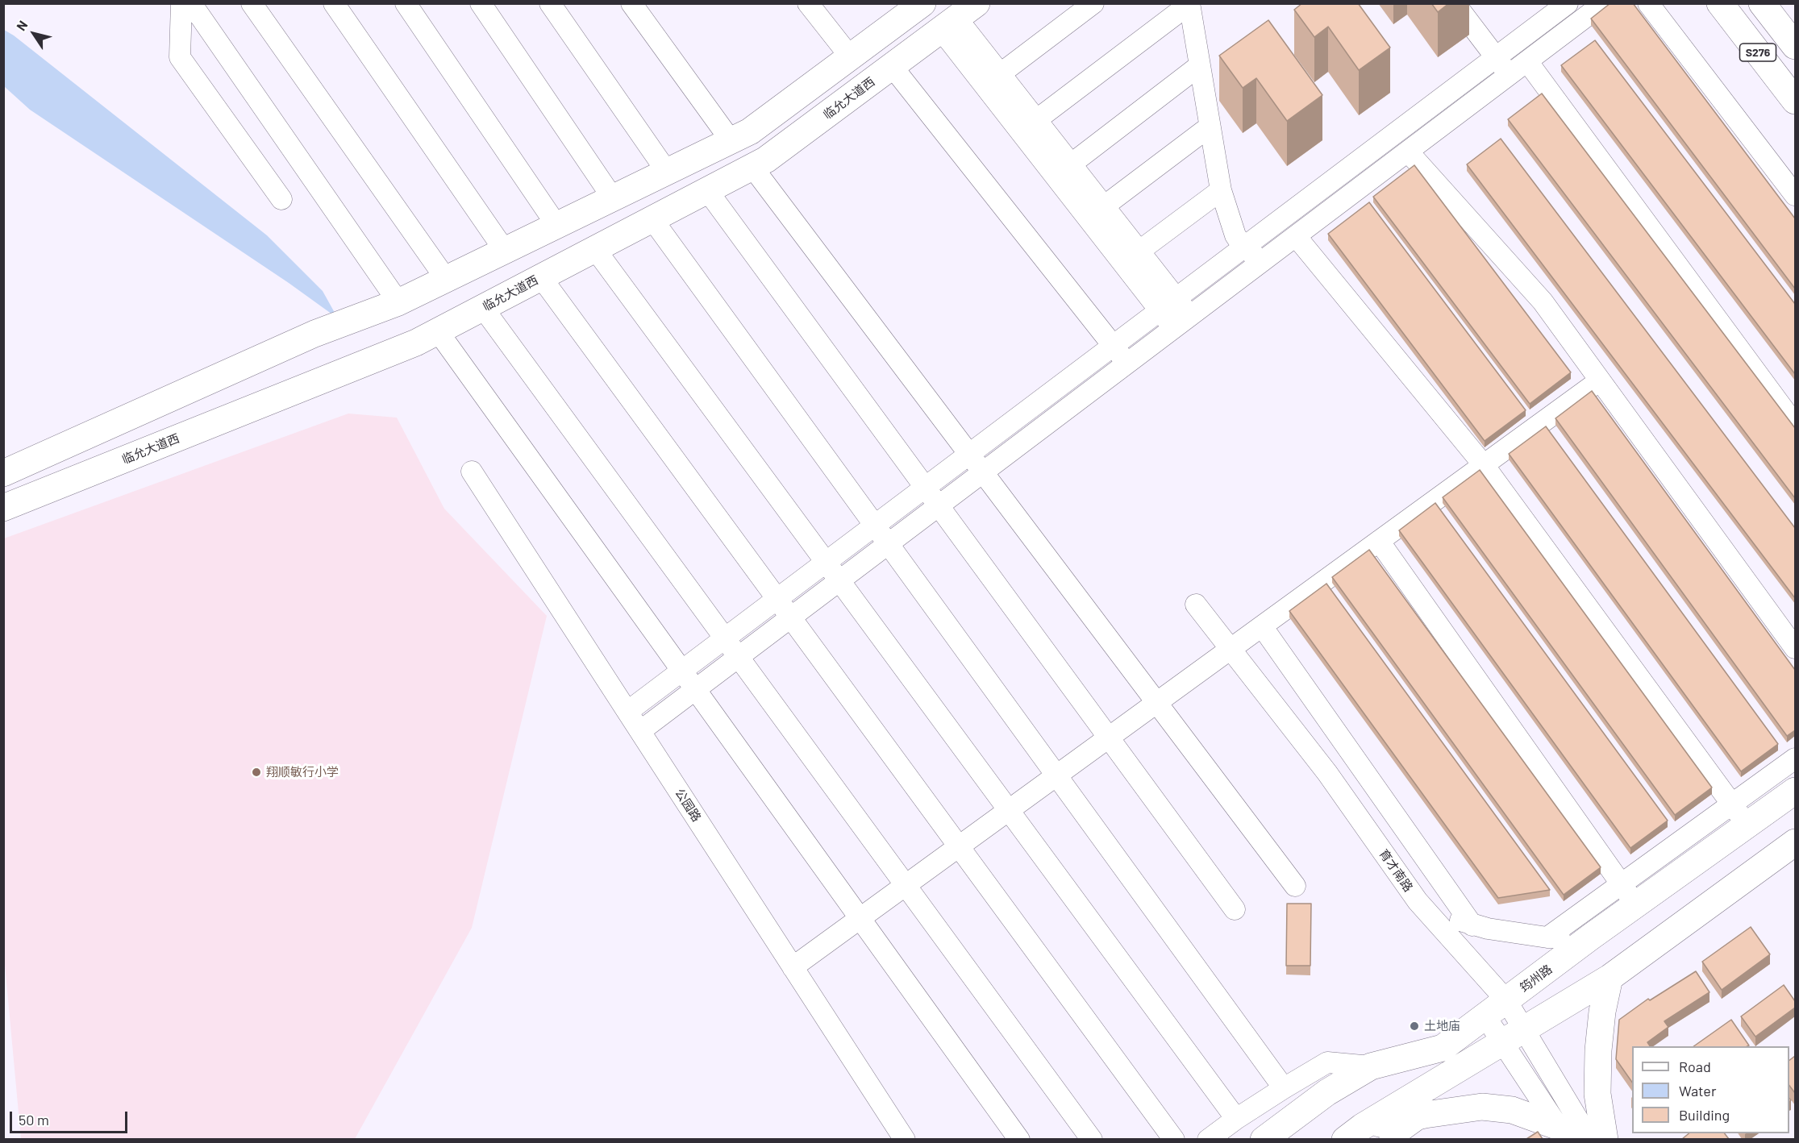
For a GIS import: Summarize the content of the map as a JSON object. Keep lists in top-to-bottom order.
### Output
{
  "streets": {
    "main road": ["S276", "临允大道西", "筠州路"],
    "street": ["公园路", "育才南路"]
  },
  "crossings": [
    ["育才南路", "筠州路"]
  ],
  "places": ["翔顺敏行小学", "土地庙"],
  "legend": ["Road", "Water", "Building"],
  "scale_bar": "50 m",
  "north": "top left"
}
